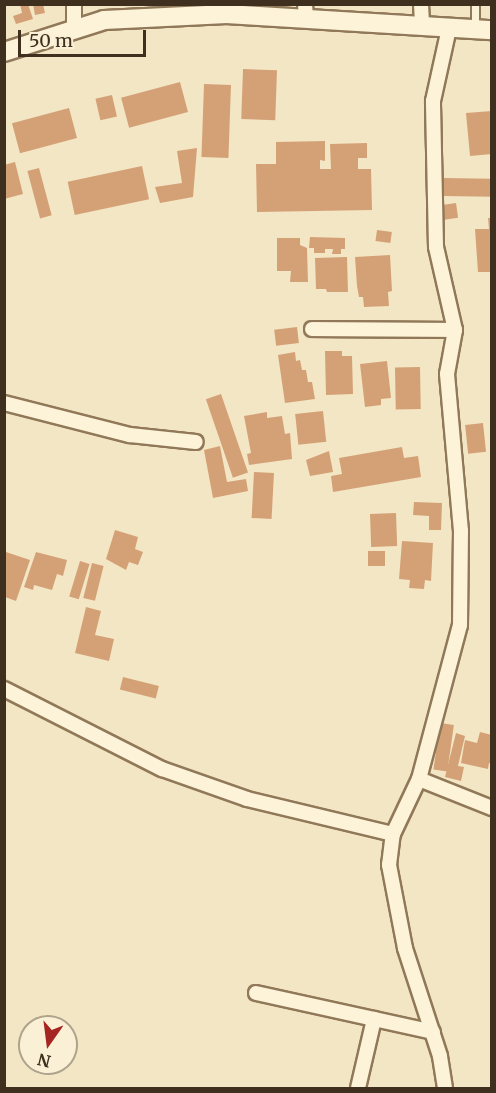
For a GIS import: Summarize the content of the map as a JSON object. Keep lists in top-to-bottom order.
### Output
{
  "scale_bar": "50 m",
  "north": "bottom"
}
